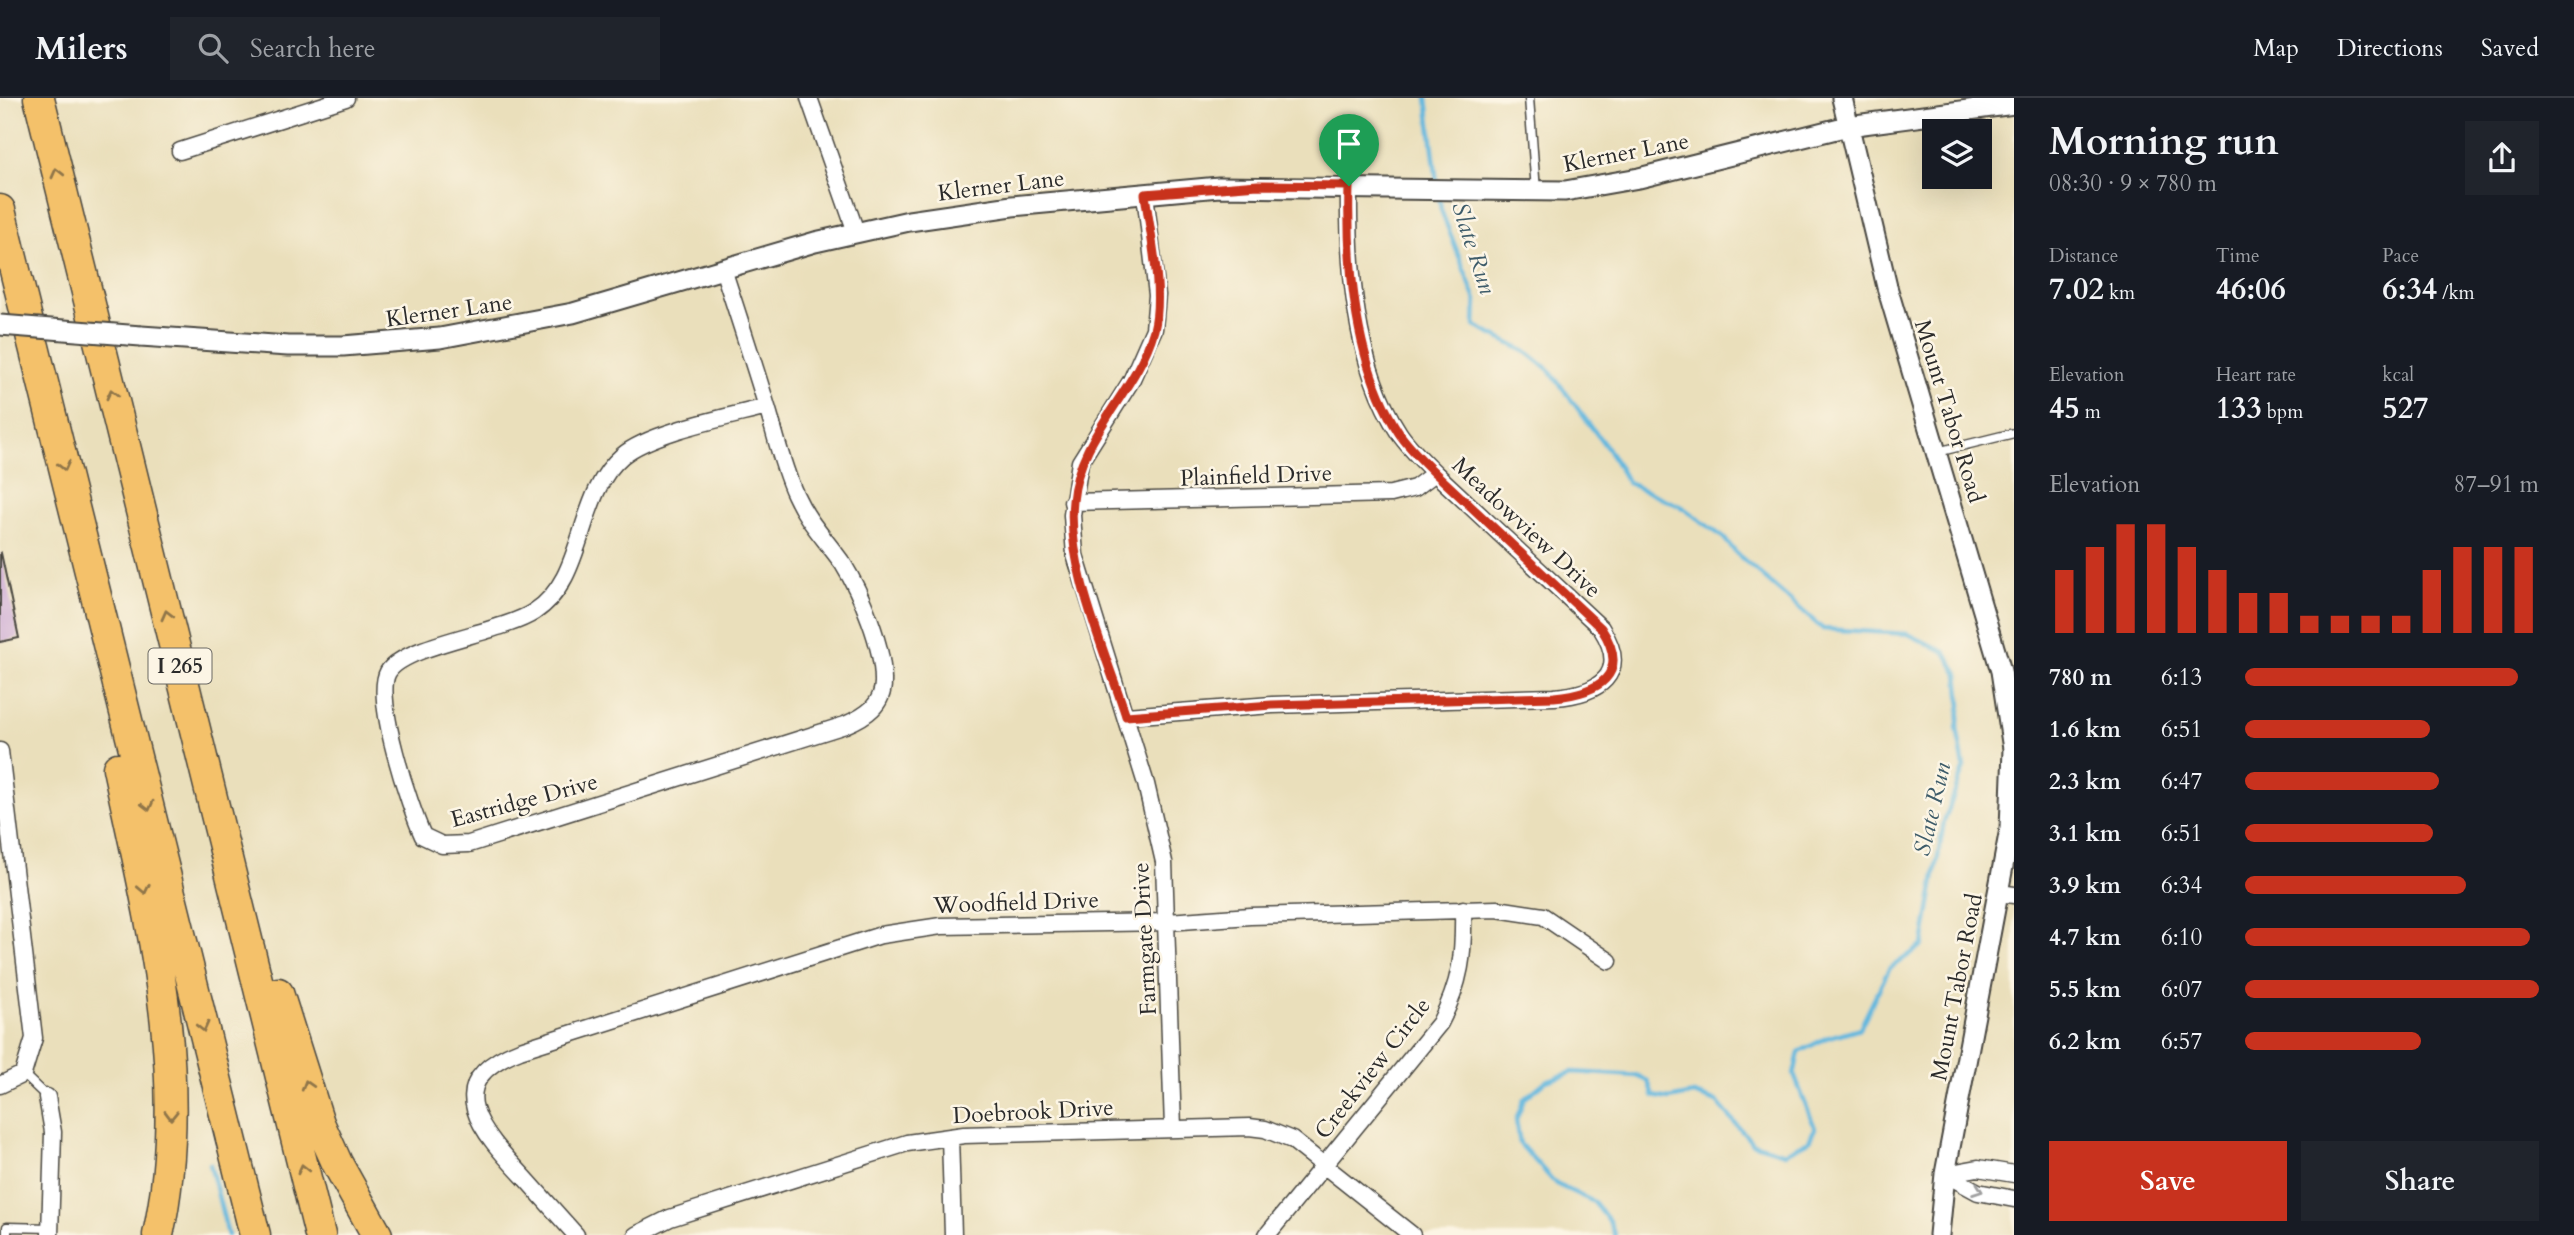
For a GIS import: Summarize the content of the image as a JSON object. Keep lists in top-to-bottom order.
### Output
{
  "streets": {
    "highway": ["I 265"],
    "street": [
      "Klerner Lane",
      "Mount Tabor Road",
      "Plainfield Drive",
      "Meadowview Drive",
      "Eastridge Drive",
      "Woodfield Drive",
      "Farmgate Drive",
      "Creekview Circle",
      "Doebrook Drive"
    ]
  },
  "crossings": [
    ["Klerner Lane", "Mount Tabor Road"],
    ["Klerner Lane", "Meadowview Drive"],
    ["Klerner Lane", "Eastridge Drive"],
    ["Klerner Lane", "Farmgate Drive"],
    ["Plainfield Drive", "Meadowview Drive"],
    ["Plainfield Drive", "Farmgate Drive"],
    ["Meadowview Drive", "Farmgate Drive"],
    ["Woodfield Drive", "Farmgate Drive"],
    ["Woodfield Drive", "Creekview Circle"],
    ["Farmgate Drive", "Doebrook Drive"],
    ["Creekview Circle", "Doebrook Drive"]
  ],
  "water": ["Slate Run"],
  "page": {
    "header": "Milers",
    "search": "Search here",
    "nav": ["Map", "Directions", "Saved"],
    "heading": ["Morning run", "08:30 · 9 × 780 m"],
    "stats": [
      ["Distance", "7.02 km"],
      ["Time", "46:06"],
      ["Pace", "6:34 /km"],
      ["Elevation", "45 m"],
      ["Heart rate", "133 bpm"],
      ["kcal", "527"]
    ],
    "chart": ["Elevation", "87–91 m"],
    "list": [
      {
        "name": "780 m",
        "note": "6:13"
      },
      {
        "name": "1.6 km",
        "note": "6:51"
      },
      {
        "name": "2.3 km",
        "note": "6:47"
      },
      {
        "name": "3.1 km",
        "note": "6:51"
      },
      {
        "name": "3.9 km",
        "note": "6:34"
      },
      {
        "name": "4.7 km",
        "note": "6:10"
      },
      {
        "name": "5.5 km",
        "note": "6:07"
      },
      {
        "name": "6.2 km",
        "note": "6:57"
      }
    ],
    "buttons": ["Save", "Share"]
  }
}
